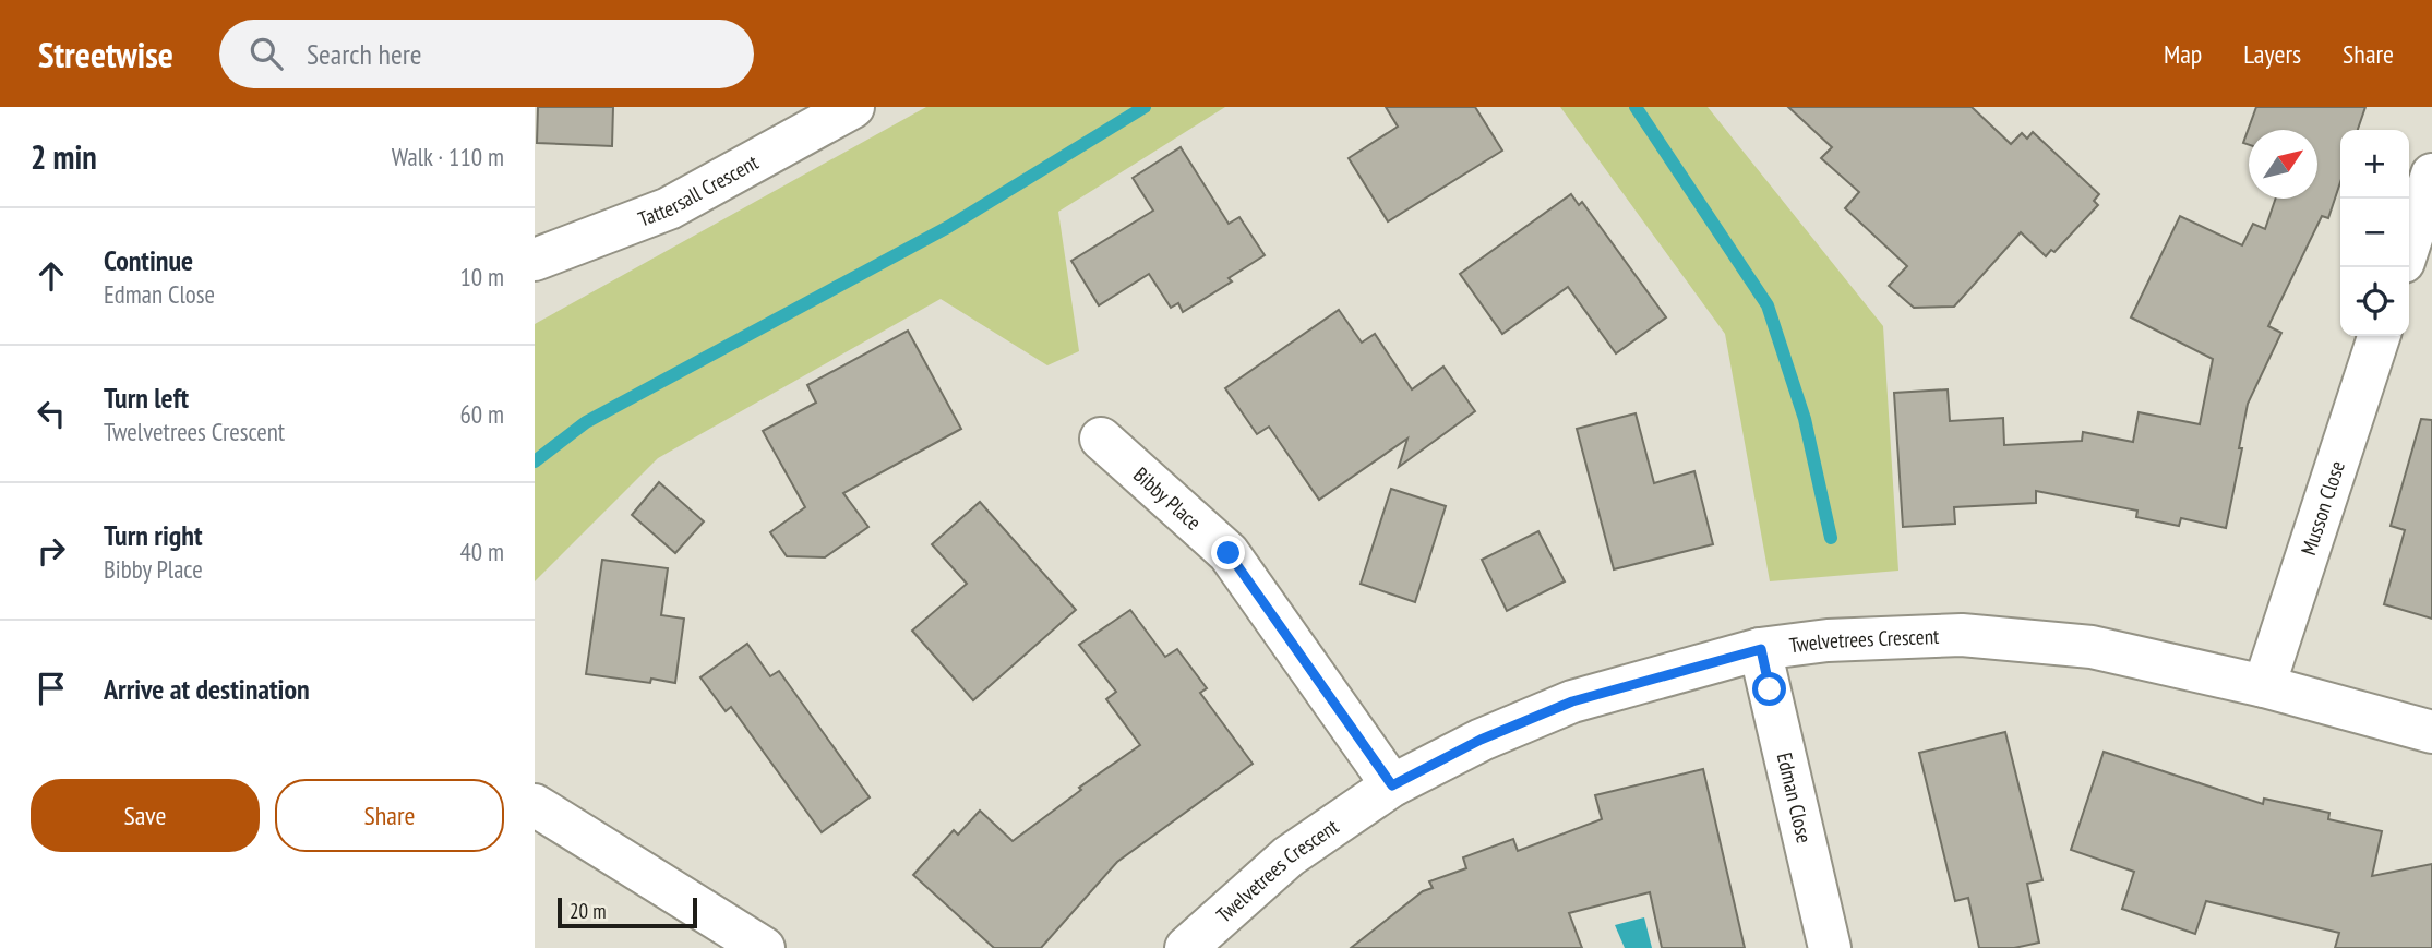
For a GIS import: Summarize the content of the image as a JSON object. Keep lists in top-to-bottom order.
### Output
{
  "streets": {
    "street": [
      "Tattersall Crescent",
      "Bibby Place",
      "Musson Close",
      "Twelvetrees Crescent",
      "Edman Close"
    ]
  },
  "crossings": [
    ["Bibby Place", "Twelvetrees Crescent"],
    ["Musson Close", "Twelvetrees Crescent"],
    ["Twelvetrees Crescent", "Edman Close"]
  ],
  "scale_bar": "20 m",
  "north": "top right",
  "page": {
    "header": "Streetwise",
    "search": "Search here",
    "nav": ["Map", "Layers", "Share"],
    "heading": ["2 min", "Walk · 110 m"],
    "map_buttons": ["+", "−"],
    "list": [
      ["Continue", "Edman Close", "10 m"],
      ["Turn left", "Twelvetrees Crescent", "60 m"],
      ["Turn right", "Bibby Place", "40 m"],
      "Arrive at destination"
    ],
    "buttons": ["Save", "Share"],
    "scale": "20 m"
  }
}
